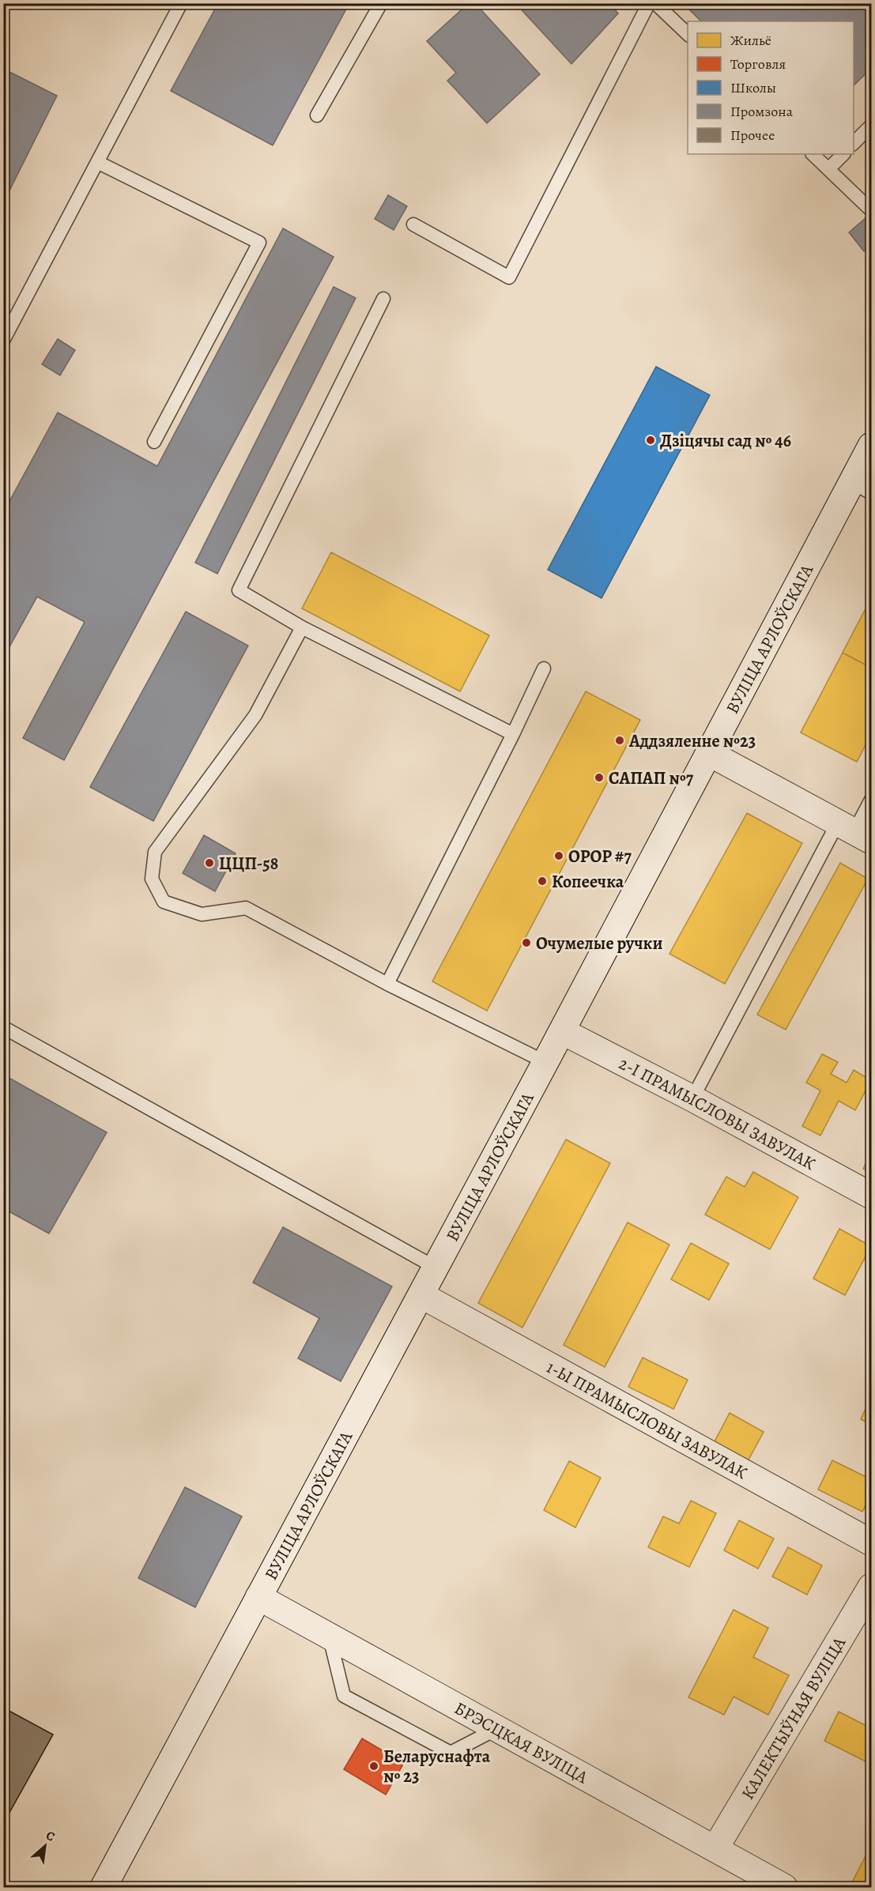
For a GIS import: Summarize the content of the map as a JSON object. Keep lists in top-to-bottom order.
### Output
{
  "streets": {
    "street": [
      "ВУЛІЦА АРЛОЎСКАГА",
      "2-І ПРАМЫСЛОВЫ ЗАВУЛАК",
      "1-Ы ПРАМЫСЛОВЫ ЗАВУЛАК",
      "КАЛЕКТЫЎНАЯ ВУЛІЦА",
      "БРЭСЦКАЯ ВУЛІЦА"
    ]
  },
  "crossings": [
    ["ВУЛІЦА АРЛОЎСКАГА", "2-І ПРАМЫСЛОВЫ ЗАВУЛАК"],
    ["ВУЛІЦА АРЛОЎСКАГА", "1-Ы ПРАМЫСЛОВЫ ЗАВУЛАК"],
    ["ВУЛІЦА АРЛОЎСКАГА", "БРЭСЦКАЯ ВУЛІЦА"],
    ["КАЛЕКТЫЎНАЯ ВУЛІЦА", "БРЭСЦКАЯ ВУЛІЦА"]
  ],
  "places": [
    "Дзіцячы сад № 46",
    "Аддзяленне №23",
    "САПАП №7",
    "OPOP #7",
    "ЦЦП-58",
    "Копеечка",
    "Очумелые ручки",
    "Беларуснафта № 23"
  ],
  "legend": [
    "Жильё",
    "Торговля",
    "Школы",
    "Промзона",
    "Прочее"
  ],
  "north": "top right"
}
